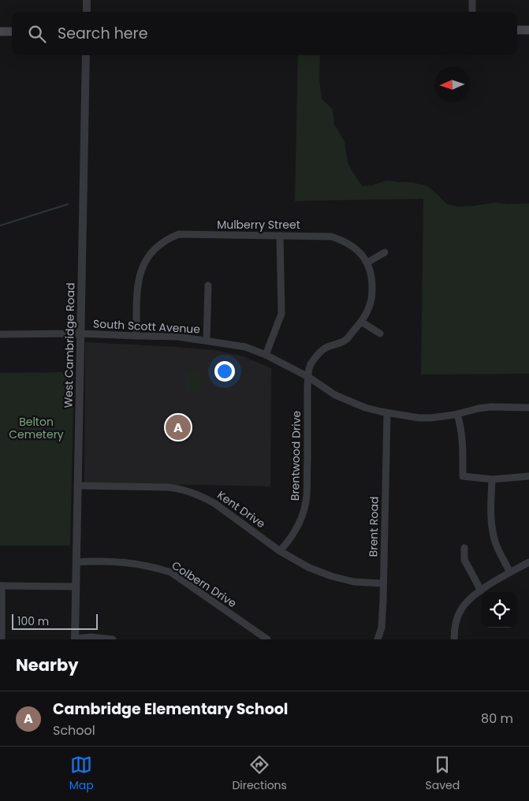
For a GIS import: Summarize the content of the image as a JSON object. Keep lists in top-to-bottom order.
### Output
{
  "streets": {
    "street": [
      "Mulberry Street",
      "South Scott Avenue",
      "West Cambridge Road",
      "Brentwood Drive",
      "Kent Drive",
      "Brent Road",
      "Colbern Drive"
    ]
  },
  "crossings": [
    ["Mulberry Street", "South Scott Avenue"],
    ["Mulberry Street", "Brentwood Drive"],
    ["South Scott Avenue", "West Cambridge Road"],
    ["South Scott Avenue", "Brentwood Drive"],
    ["West Cambridge Road", "Kent Drive"],
    ["West Cambridge Road", "Colbern Drive"],
    ["Brentwood Drive", "Kent Drive"],
    ["Kent Drive", "Brent Road"]
  ],
  "parks": ["Belton Cemetery"],
  "scale_bar": "100 m",
  "north": "left",
  "page": {
    "search": "Search here",
    "pins": "A",
    "scale": "100 m",
    "heading": "Nearby",
    "list": [
      {
        "mark": "A",
        "name": "Cambridge Elementary School",
        "note": "School",
        "value": "80 m"
      }
    ],
    "nav": ["Map", "Directions", "Saved"]
  }
}
